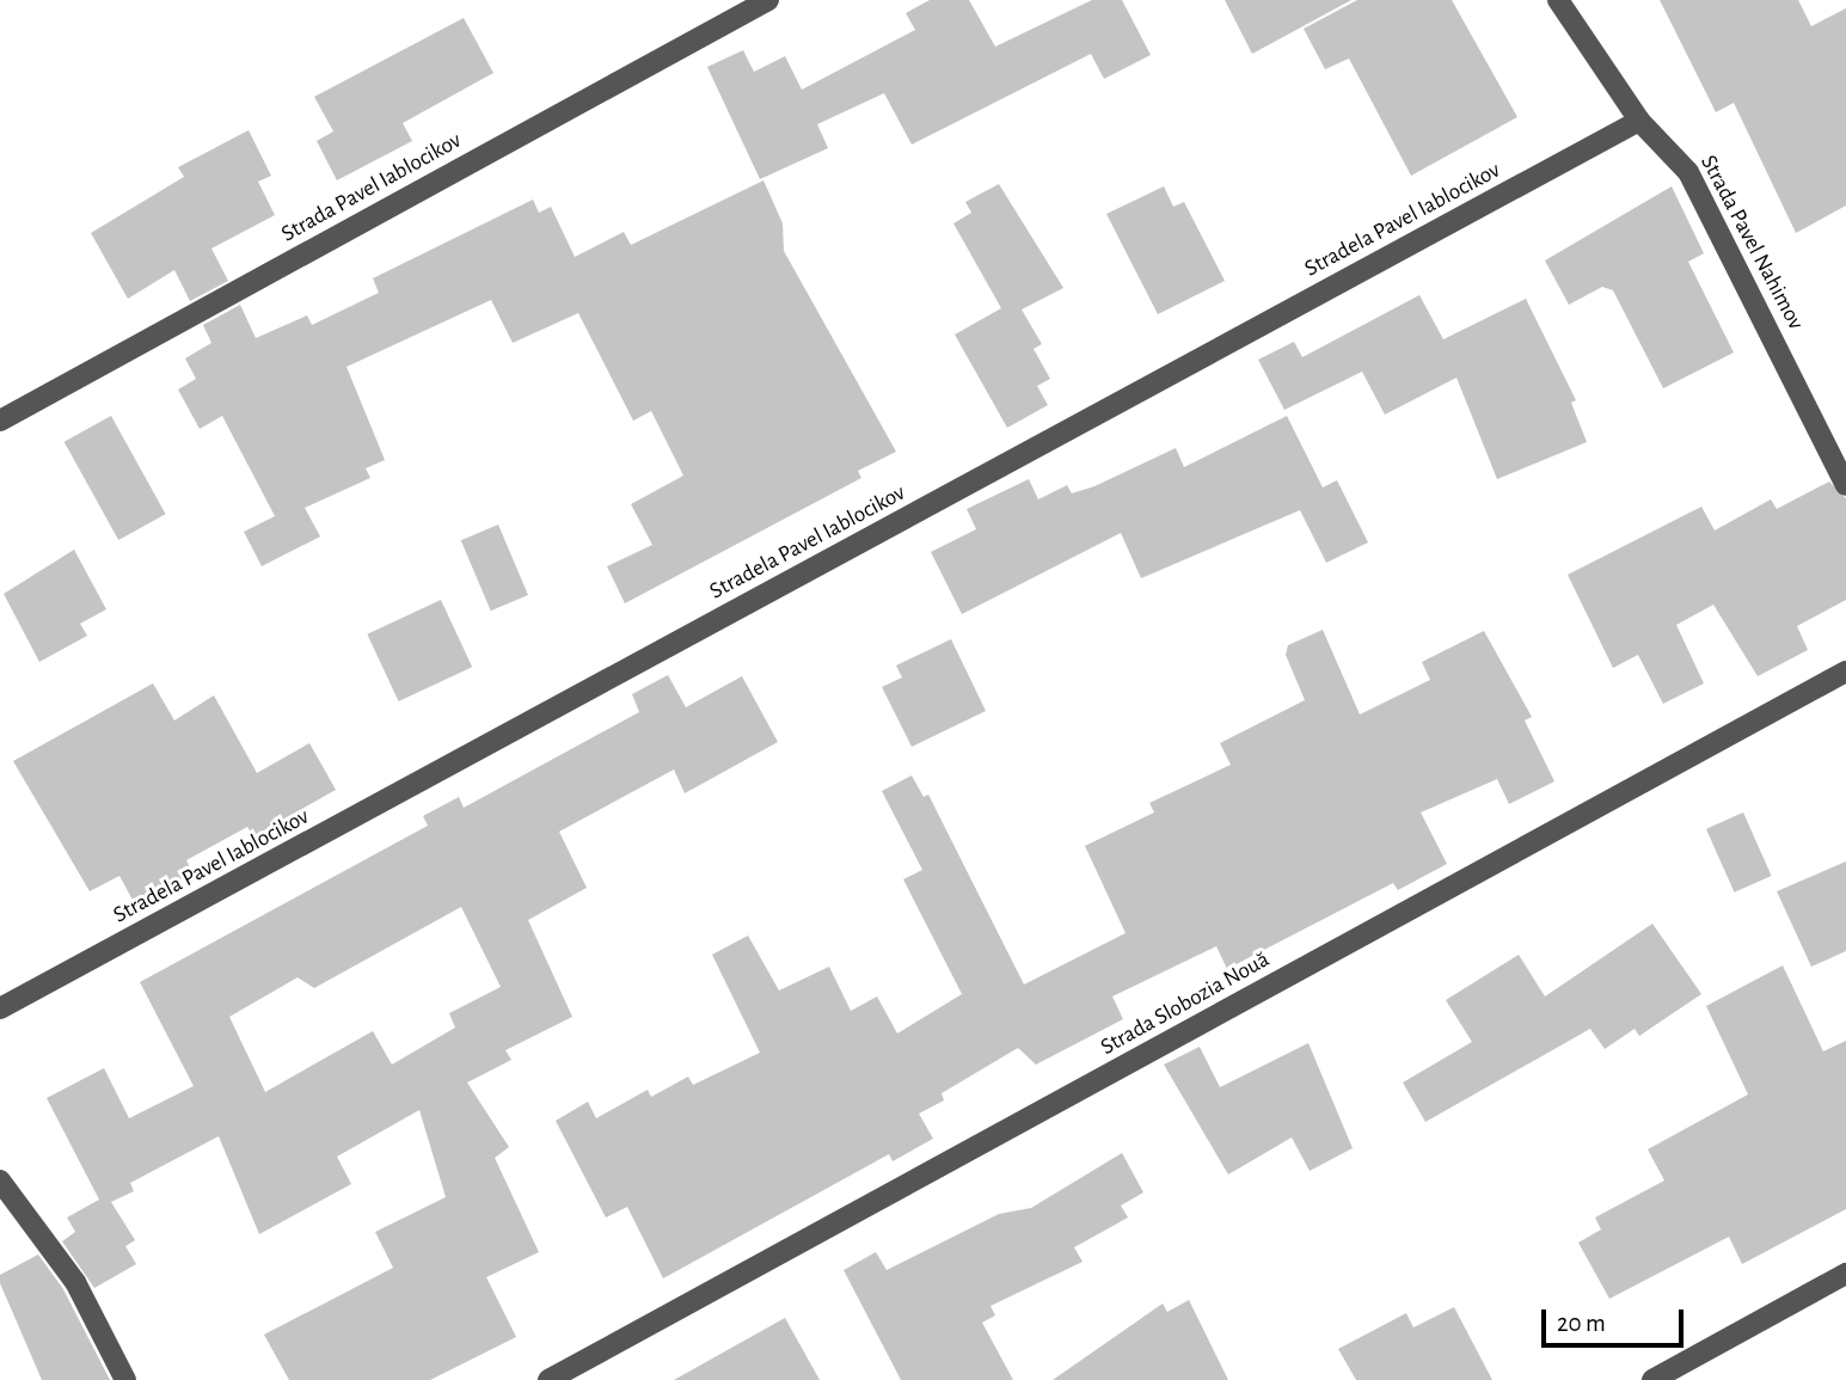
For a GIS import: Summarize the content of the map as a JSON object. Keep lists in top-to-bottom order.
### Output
{
  "streets": {
    "street": [
      "Strada Pavel Iablocikov",
      "Stradela Pavel Iablocikov",
      "Strada Pavel Nahimov",
      "Strada Slobozia Nouă"
    ]
  },
  "crossings": [
    ["Stradela Pavel Iablocikov", "Strada Pavel Nahimov"]
  ],
  "scale_bar": "20 m"
}
